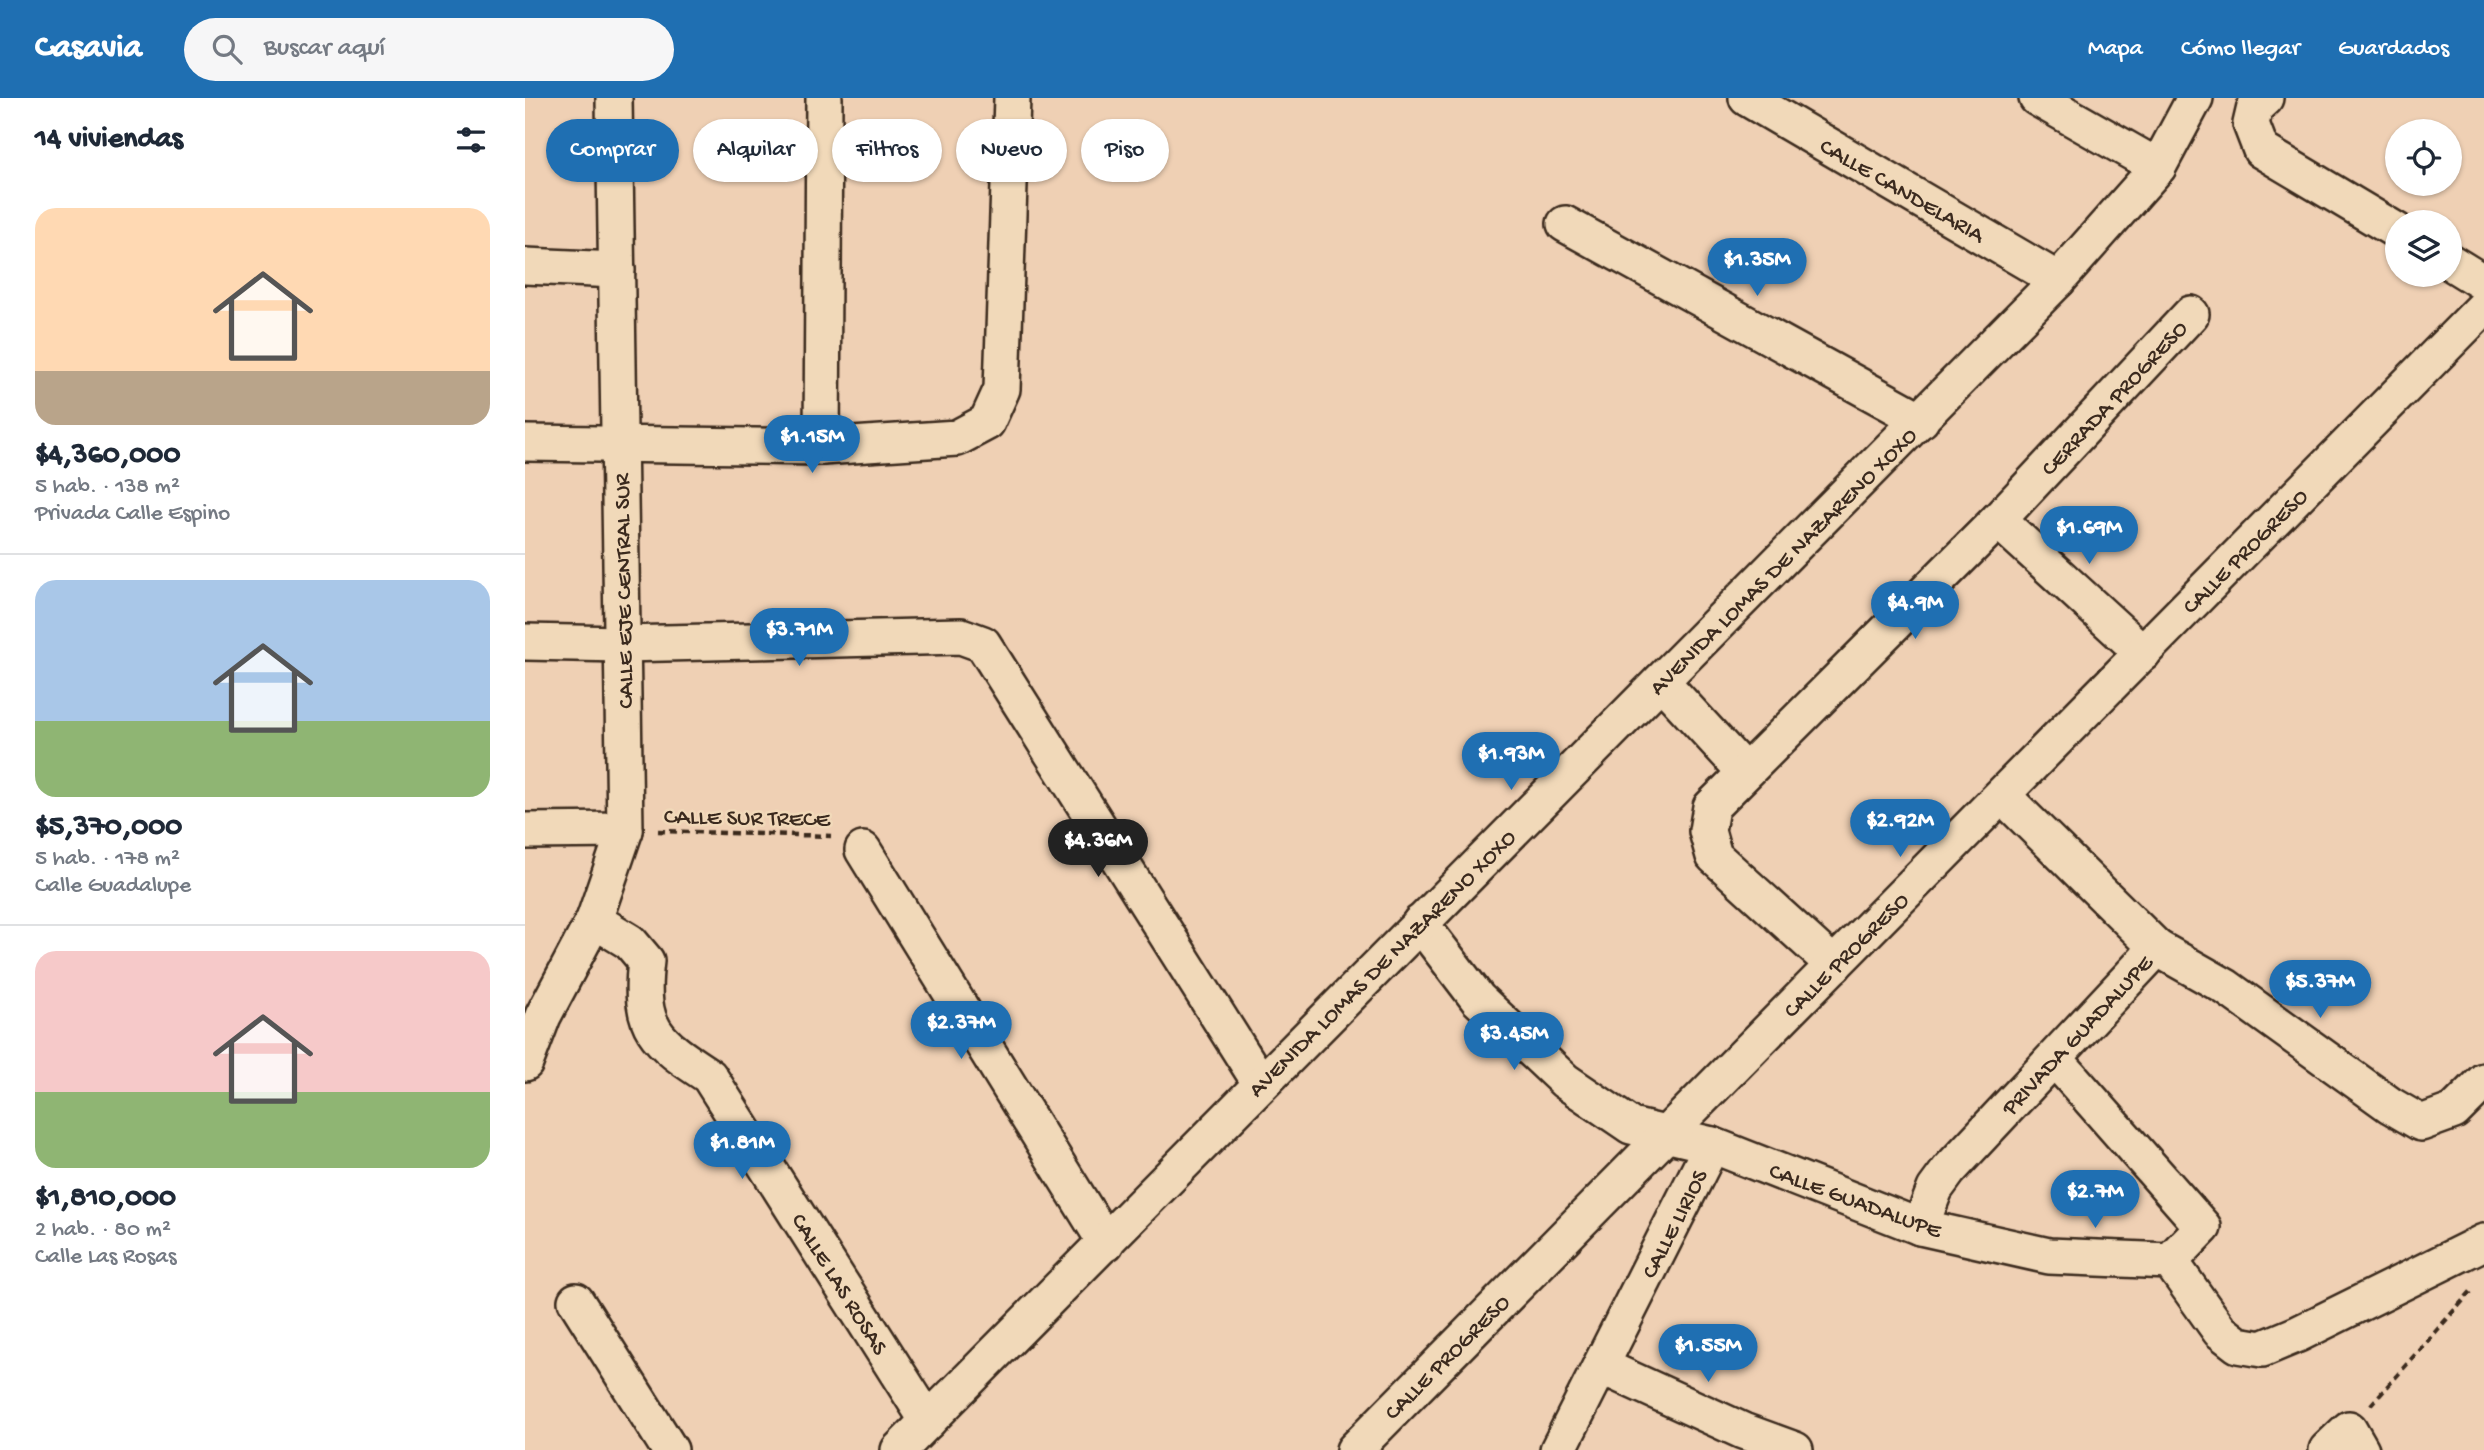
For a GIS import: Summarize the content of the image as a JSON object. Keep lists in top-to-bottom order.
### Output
{
  "streets": {
    "street": [
      "CALLE CANDELARIA",
      "CERRADA PROGRESO",
      "CALLE PROGRESO",
      "AVENIDA LOMAS DE NAZARENO XOXO",
      "CALLE EJE CENTRAL SUR",
      "PRIVADA GUADALUPE",
      "CALLE GUADALUPE",
      "CALLE LIRIOS",
      "CALLE LAS ROSAS"
    ],
    "path": ["CALLE SUR TRECE"]
  },
  "crossings": [
    ["CALLE CANDELARIA", "AVENIDA LOMAS DE NAZARENO XOXO"],
    ["CERRADA PROGRESO", "CALLE PROGRESO"],
    ["CALLE PROGRESO", "PRIVADA GUADALUPE"],
    ["CALLE PROGRESO", "CALLE GUADALUPE"],
    ["AVENIDA LOMAS DE NAZARENO XOXO", "CALLE GUADALUPE"],
    ["AVENIDA LOMAS DE NAZARENO XOXO", "CALLE LAS ROSAS"],
    ["CALLE EJE CENTRAL SUR", "CALLE SUR TRECE"],
    ["CALLE EJE CENTRAL SUR", "CALLE LAS ROSAS"],
    ["PRIVADA GUADALUPE", "CALLE GUADALUPE"],
    ["CALLE GUADALUPE", "CALLE LIRIOS"]
  ],
  "page": {
    "header": "Casavia",
    "search": "Buscar aquí",
    "nav": ["Mapa", "Cómo llegar", "Guardados"],
    "heading": "14 viviendas",
    "chip": [
      "Comprar",
      "Alquilar",
      "Filtros",
      "Nuevo",
      "Piso"
    ],
    "list": [
      {
        "name": "$4,360,000",
        "note": "5 hab. · 138 m² · Privada Calle Espino"
      },
      {
        "name": "$5,370,000",
        "note": "5 hab. · 178 m² · Calle Guadalupe"
      },
      {
        "name": "$1,810,000",
        "note": "2 hab. · 80 m² · Calle Las Rosas"
      }
    ],
    "price": [
      "$1.35M",
      "$1.15M",
      "$1.69M",
      "$4.9M",
      "$3.71M",
      "$1.93M",
      "$2.92M",
      "$4.36M",
      "$5.37M",
      "$2.37M",
      "$3.45M",
      "$1.81M",
      "$2.7M",
      "$1.55M"
    ]
  }
}
